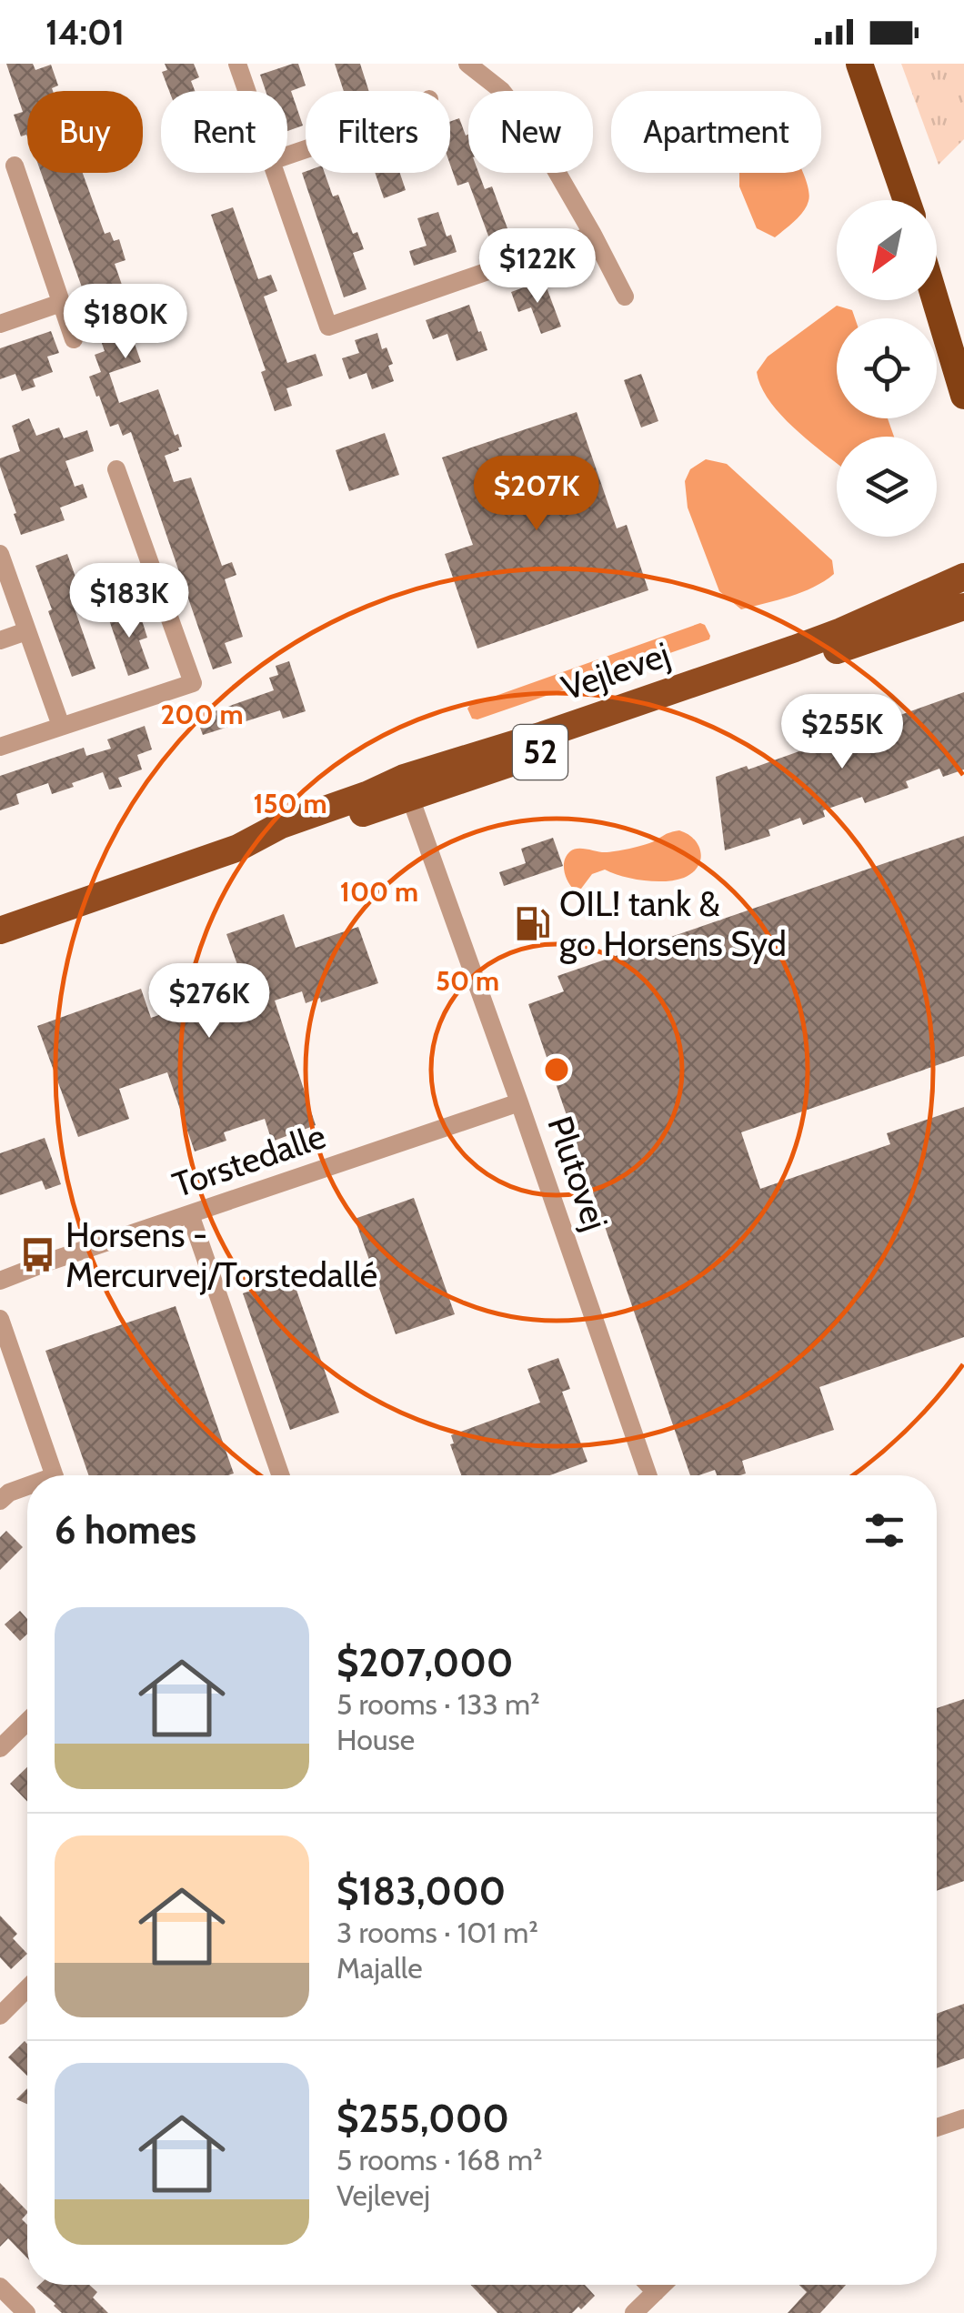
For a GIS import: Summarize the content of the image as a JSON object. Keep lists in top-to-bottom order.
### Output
{
  "streets": {
    "main road": ["Vejlevej", "52"],
    "street": ["Torstedalle", "Plutovej"]
  },
  "crossings": [
    ["Vejlevej", "Plutovej"],
    ["Torstedalle", "Plutovej"]
  ],
  "places": {
    "fuel station": ["OIL! tank & go Horsens Syd"],
    "bus stop": ["Horsens - Mercurvej/Torstedallé"]
  },
  "north": "bottom left",
  "page": {
    "status": "14:01",
    "chip": [
      "Buy",
      "Rent",
      "Filters",
      "New",
      "Apartment"
    ],
    "price": [
      "$122K",
      "$180K",
      "$207K",
      "$183K",
      "$255K",
      "$276K"
    ],
    "heading": "6 homes",
    "list": [
      {
        "name": "$207,000",
        "note": "5 rooms · 133 m² · House"
      },
      {
        "name": "$183,000",
        "note": "3 rooms · 101 m² · Majalle"
      },
      {
        "name": "$255,000",
        "note": "5 rooms · 168 m² · Vejlevej"
      }
    ]
  },
  "rings": [
    "200 m",
    "150 m",
    "100 m",
    "50 m"
  ]
}
